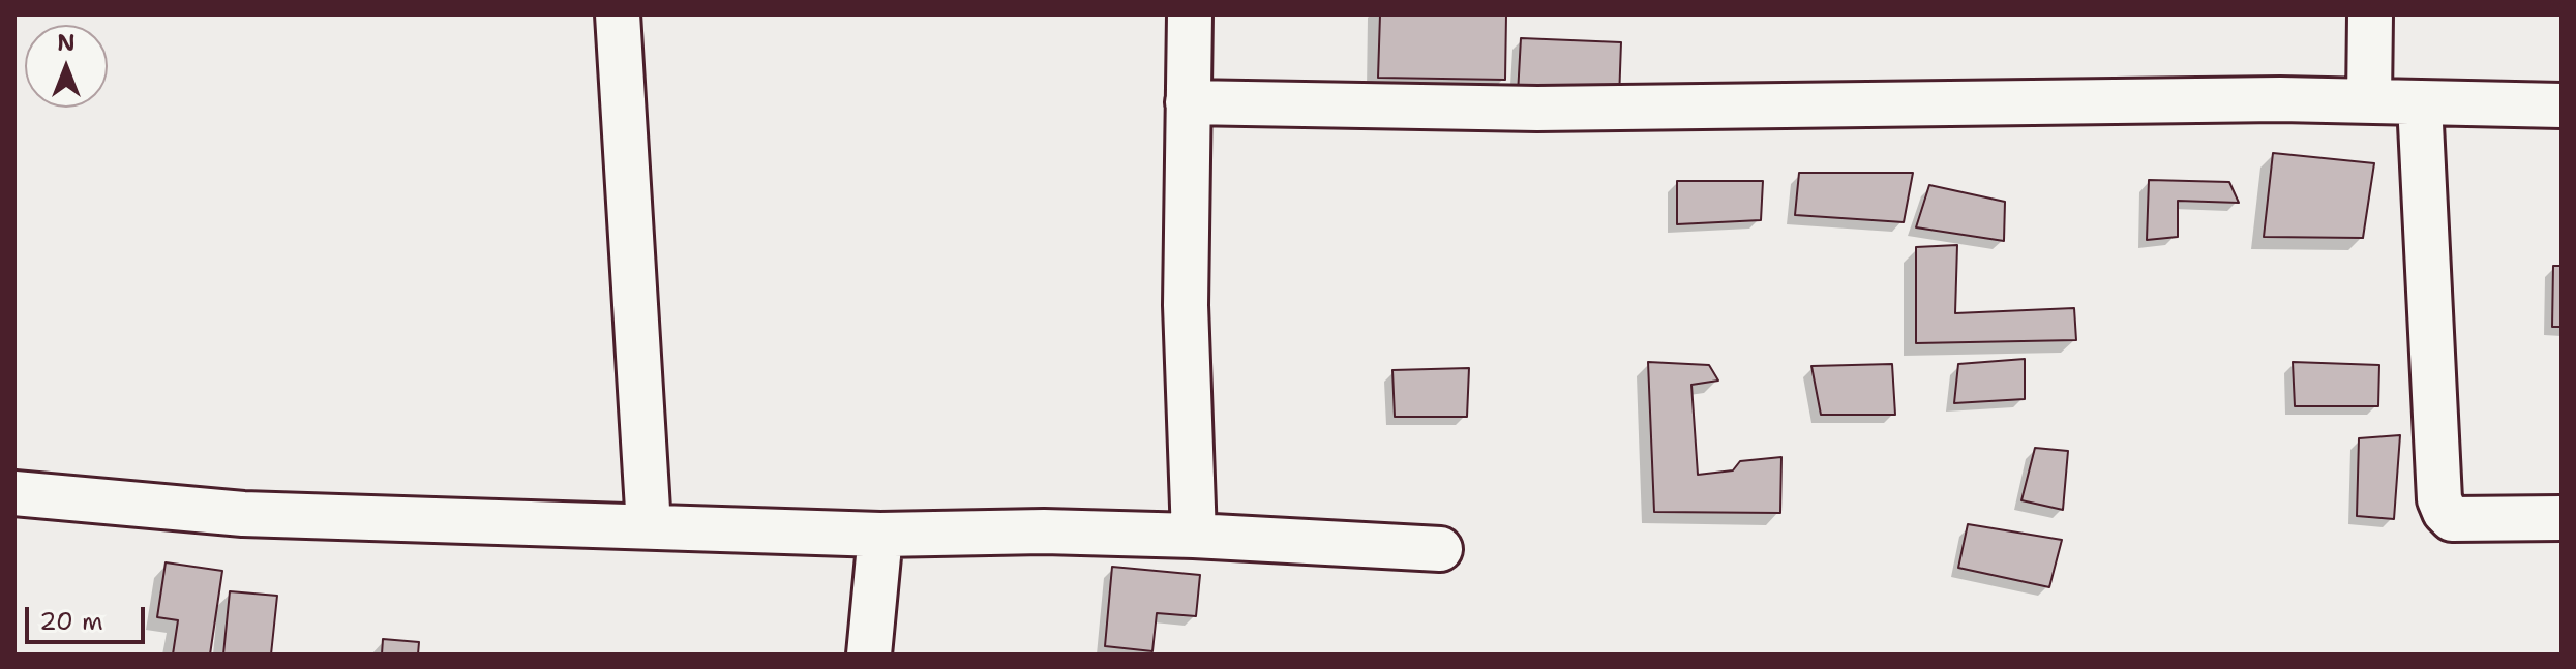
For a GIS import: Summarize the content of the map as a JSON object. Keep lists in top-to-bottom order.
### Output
{
  "scale_bar": "20 m",
  "north": "top"
}
